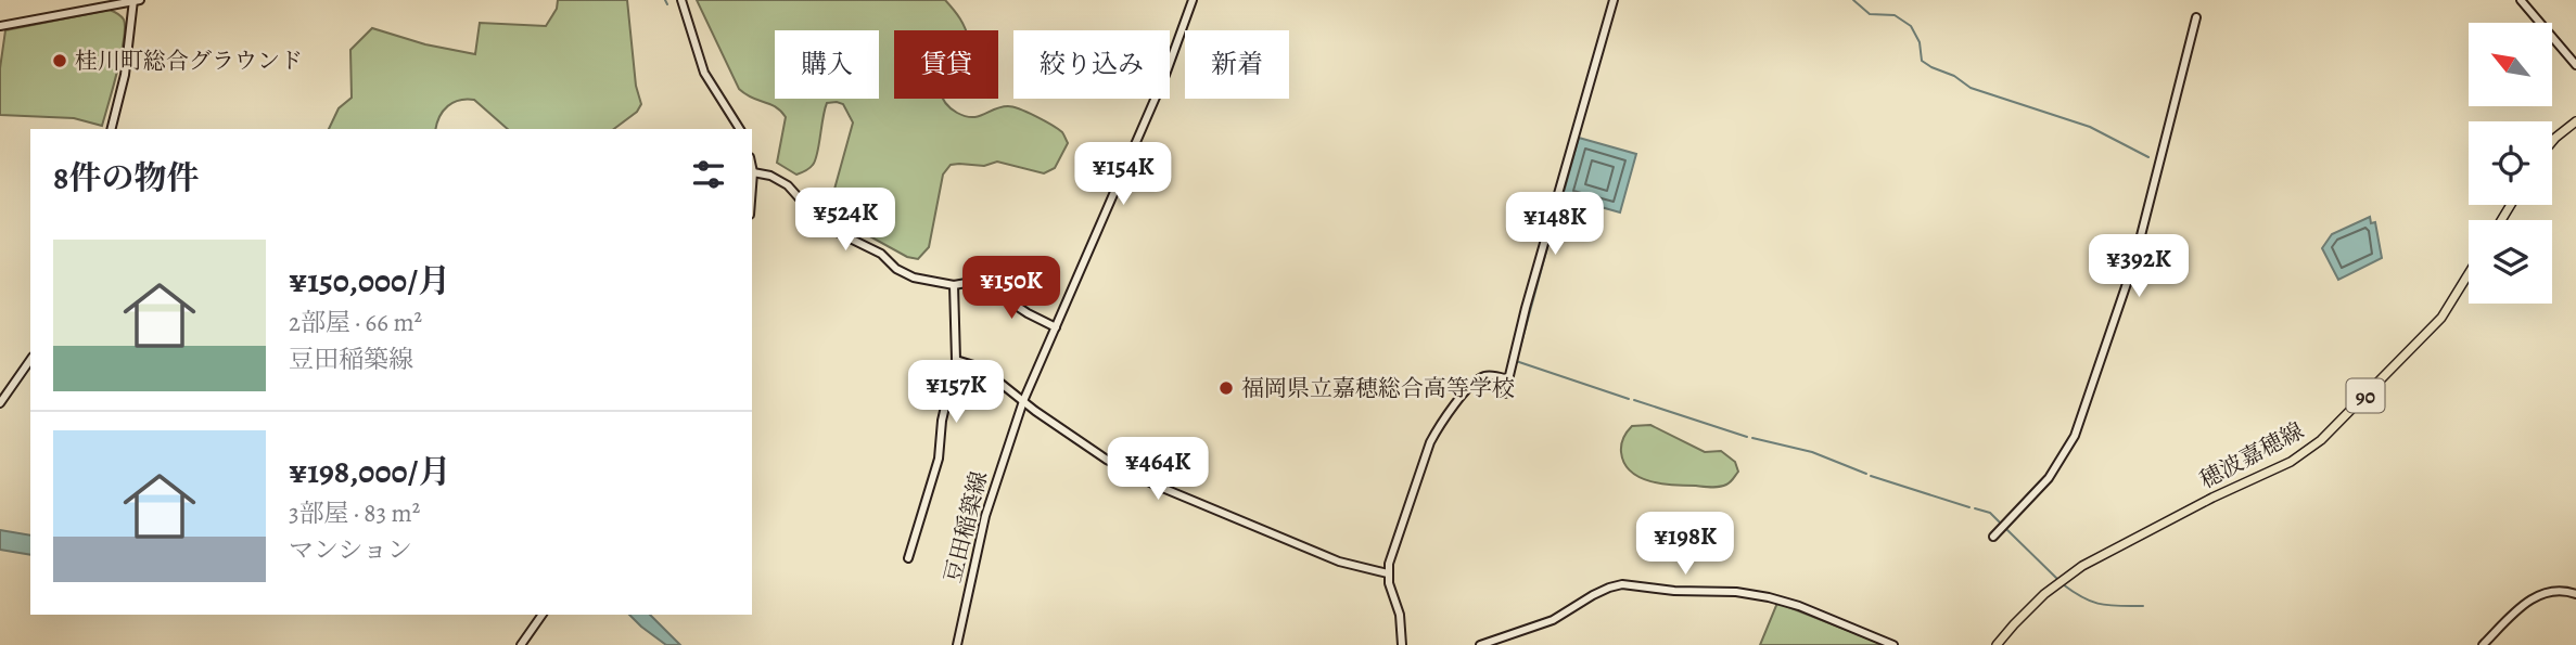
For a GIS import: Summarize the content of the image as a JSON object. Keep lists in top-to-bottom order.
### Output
{
  "streets": {
    "main road": ["90", "穂波嘉穂線"],
    "street": ["豆田稲築線"]
  },
  "places": ["桂川町総合グラウンド", "福岡県立嘉穂総合高等学校"],
  "north": "top left",
  "page": {
    "chip": [
      "購入",
      "賃貸",
      "絞り込み",
      "新着"
    ],
    "heading": "8件の物件",
    "price": [
      "¥154K",
      "¥524K",
      "¥148K",
      "¥392K",
      "¥150K",
      "¥157K",
      "¥464K",
      "¥198K"
    ],
    "list": [
      {
        "name": "¥150,000/月",
        "note": "2部屋 · 66 m² · 豆田稲築線"
      },
      {
        "name": "¥198,000/月",
        "note": "3部屋 · 83 m² · マンション"
      }
    ]
  }
}
